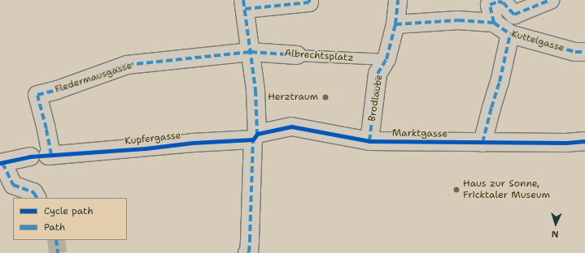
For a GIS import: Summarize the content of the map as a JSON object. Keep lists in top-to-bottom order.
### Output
{
  "streets": {
    "street": [
      "Kuttelgasse",
      "Albrechtsplatz",
      "Fledermausgasse",
      "Brodlaube",
      "Marktgasse",
      "Kupfergasse"
    ]
  },
  "crossings": [
    ["Albrechtsplatz", "Fledermausgasse"],
    ["Albrechtsplatz", "Brodlaube"],
    ["Fledermausgasse", "Kupfergasse"],
    ["Brodlaube", "Marktgasse"],
    ["Marktgasse", "Kupfergasse"]
  ],
  "places": ["Herztraum", "Haus zur Sonne, Fricktaler Museum"],
  "legend": ["Cycle path", "Path"],
  "north": "bottom"
}
